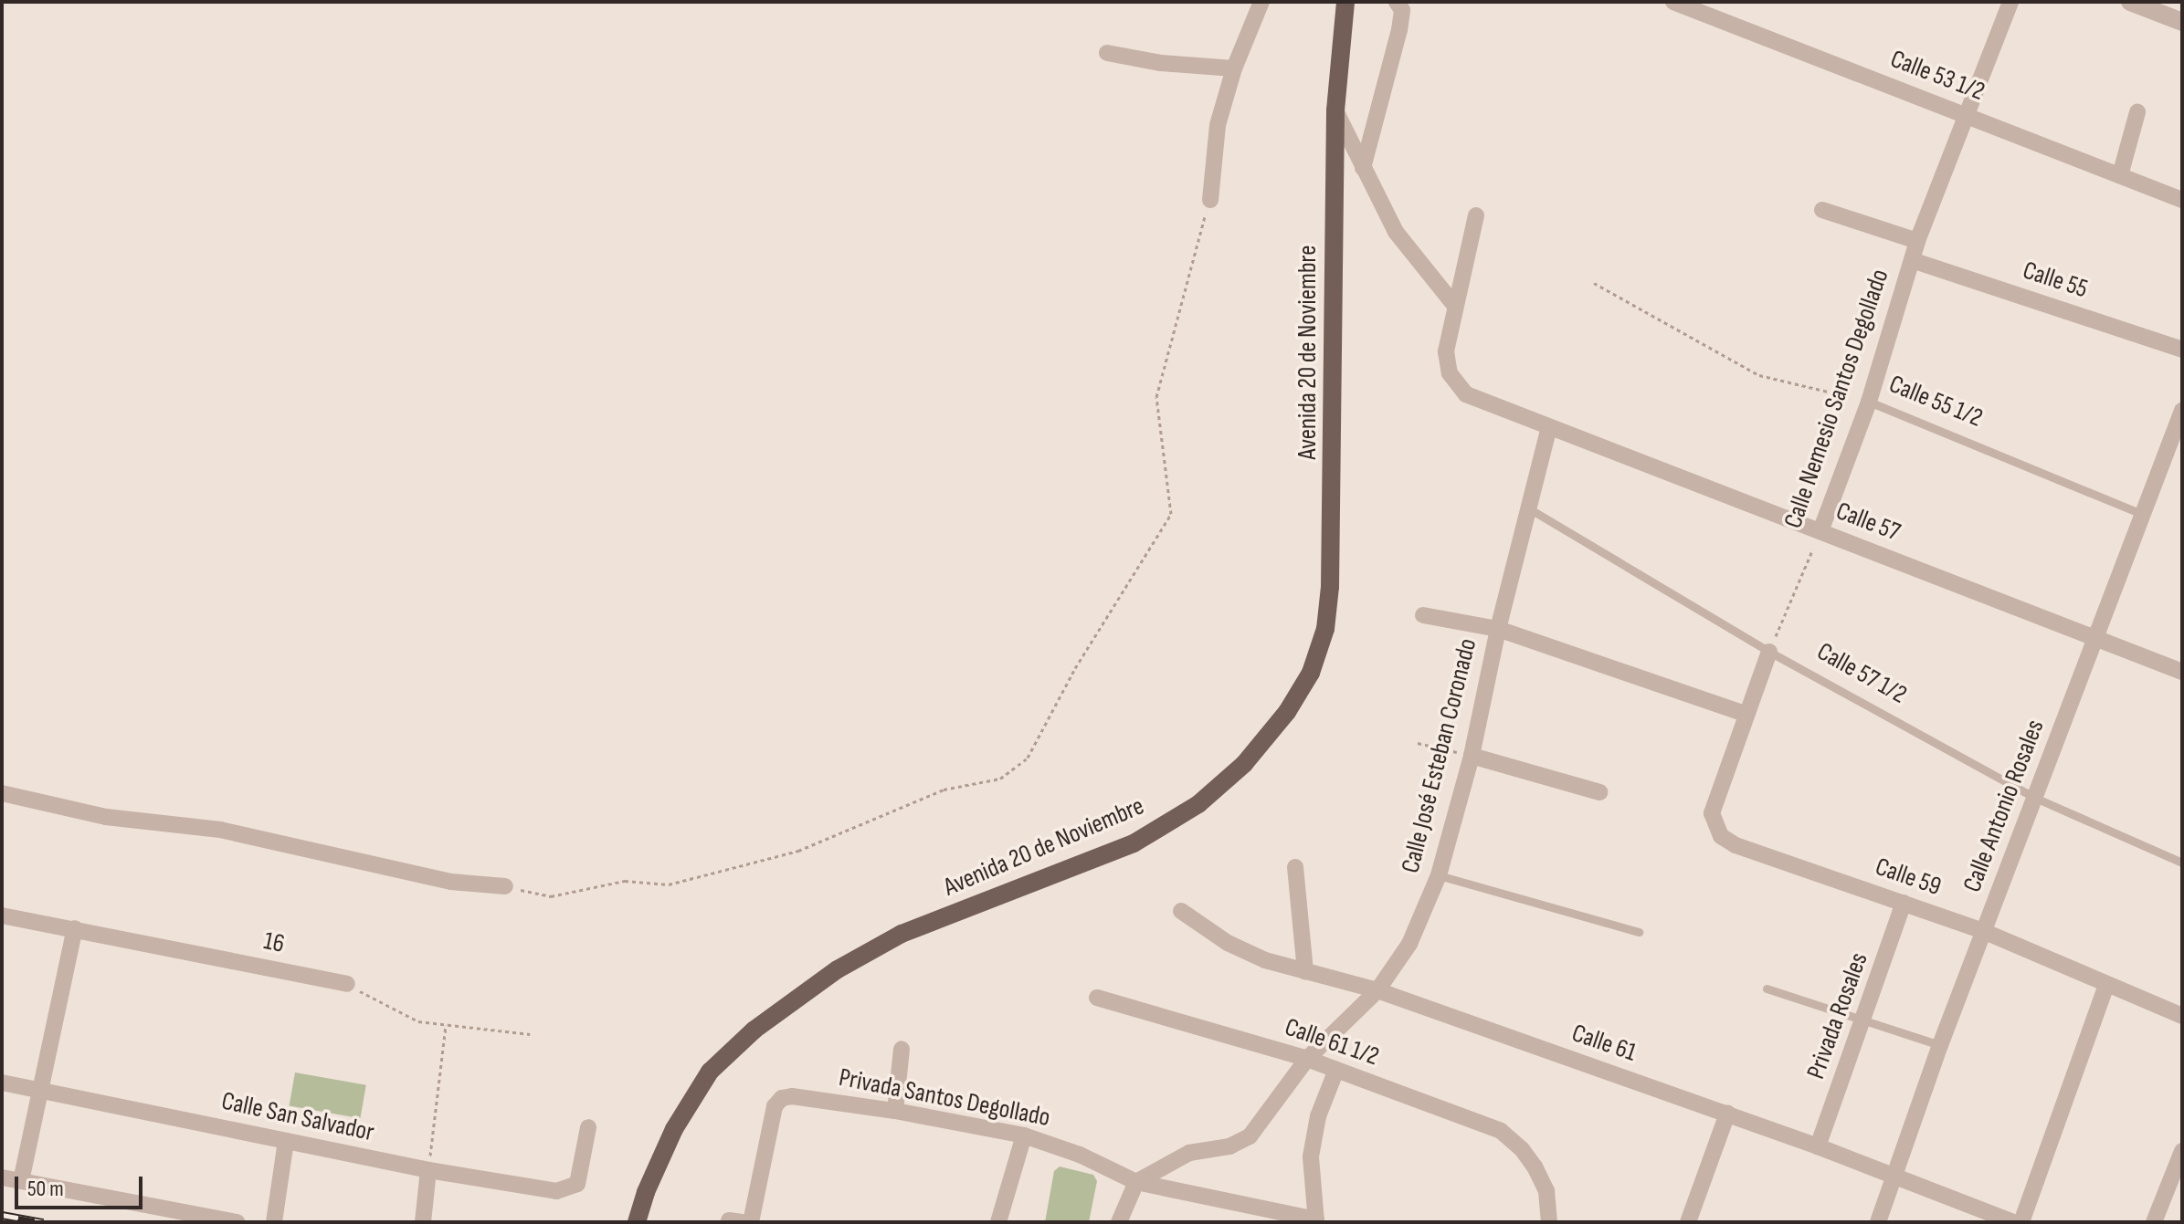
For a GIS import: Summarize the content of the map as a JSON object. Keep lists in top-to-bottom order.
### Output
{
  "streets": {
    "main road": ["Avenida 20 de Noviembre"],
    "street": [
      "Calle 53 1/2",
      "Calle 55",
      "Calle Nemesio Santos Degollado",
      "Calle 57",
      "Calle José Esteban Coronado",
      "Calle Antonio Rosales",
      "Calle 59",
      "16",
      "Privada Rosales",
      "Calle 61 1/2",
      "Calle 61",
      "Privada Santos Degollado",
      "Calle San Salvador"
    ],
    "lane": ["Calle 55 1/2", "Calle 57 1/2"]
  },
  "crossings": [
    ["Calle 53 1/2", "Calle Nemesio Santos Degollado"],
    ["Calle 55", "Calle Nemesio Santos Degollado"],
    ["Calle Nemesio Santos Degollado", "Calle 55 1/2"],
    ["Calle Nemesio Santos Degollado", "Calle 57"],
    ["Calle Nemesio Santos Degollado", "Calle 57 1/2"],
    ["Calle 55 1/2", "Calle Antonio Rosales"],
    ["Calle 57", "Calle José Esteban Coronado"],
    ["Calle 57", "Calle Antonio Rosales"],
    ["Calle 57 1/2", "Calle José Esteban Coronado"],
    ["Calle 57 1/2", "Calle Antonio Rosales"],
    ["Calle José Esteban Coronado", "Calle 61 1/2"],
    ["Calle José Esteban Coronado", "Calle 61"],
    ["Calle José Esteban Coronado", "Privada Santos Degollado"],
    ["Calle Antonio Rosales", "Calle 59"],
    ["Calle Antonio Rosales", "Calle 61"],
    ["Calle 59", "Privada Rosales"],
    ["Privada Rosales", "Calle 61"]
  ],
  "scale_bar": "50 m"
}
